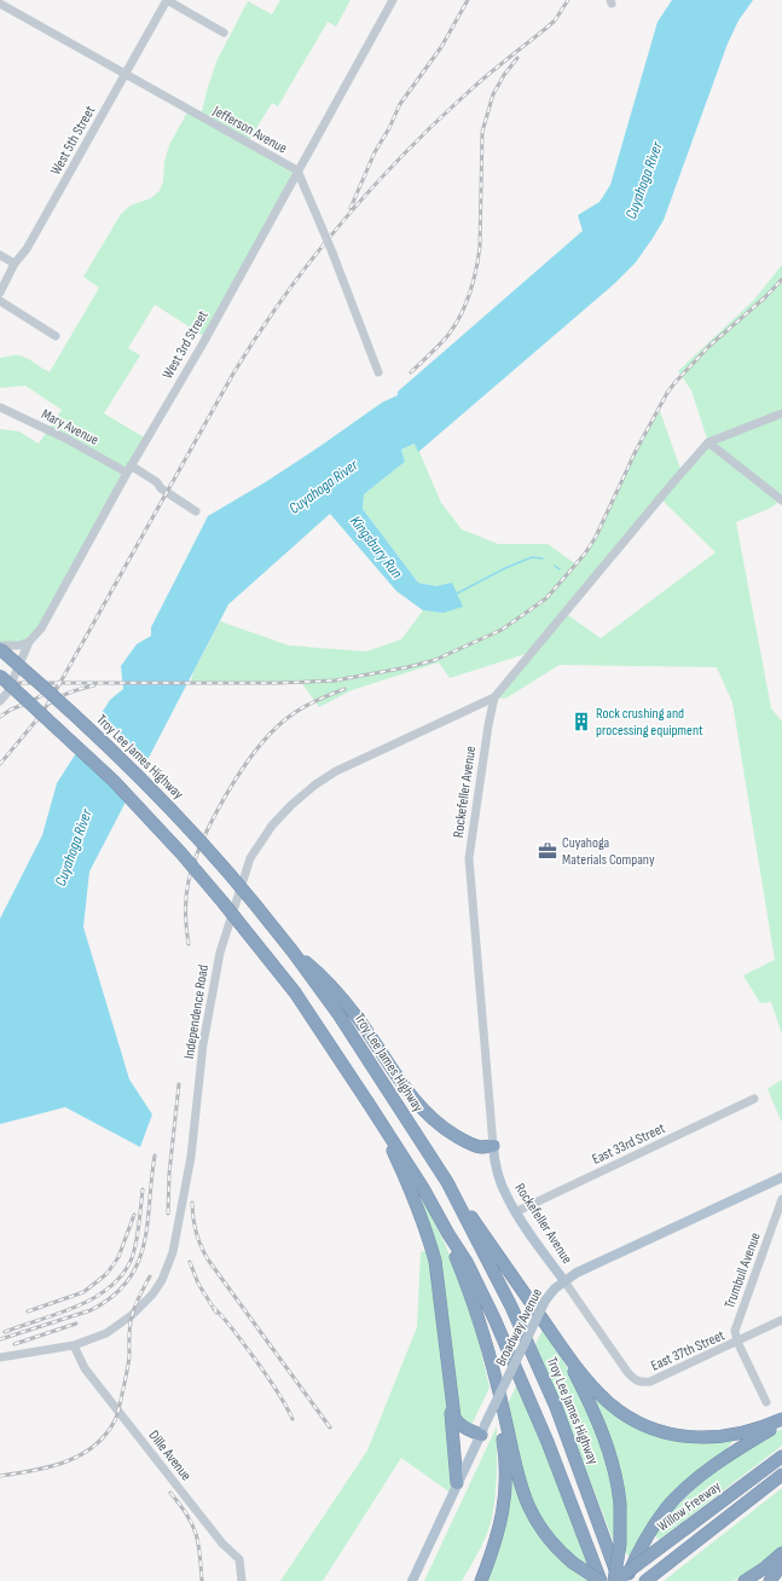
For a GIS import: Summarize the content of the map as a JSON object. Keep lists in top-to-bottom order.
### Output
{
  "streets": {
    "highway": ["Troy Lee James Highway", "Willow Freeway"],
    "main road": ["Rockefeller Avenue", "Broadway Avenue"],
    "street": [
      "Jefferson Avenue",
      "West 5th Street",
      "West 3rd Street",
      "Mary Avenue",
      "Independence Road",
      "East 33rd Street",
      "Trumbull Avenue",
      "East 37th Street",
      "Dille Avenue"
    ]
  },
  "crossings": [
    ["Jefferson Avenue", "West 5th Street"],
    ["Jefferson Avenue", "West 3rd Street"],
    ["West 3rd Street", "Mary Avenue"],
    ["Rockefeller Avenue", "Independence Road"],
    ["Rockefeller Avenue", "East 33rd Street"],
    ["Rockefeller Avenue", "Broadway Avenue"],
    ["Rockefeller Avenue", "East 37th Street"],
    ["Independence Road", "Dille Avenue"],
    ["Trumbull Avenue", "East 37th Street"],
    ["Broadway Avenue", "East 37th Street"]
  ],
  "water": ["Cuyahoga River", "Kingsbury Run"],
  "places": {
    "building": ["Rock crushing and processing equipment"],
    "office": ["Cuyahoga Materials Company"]
  }
}
